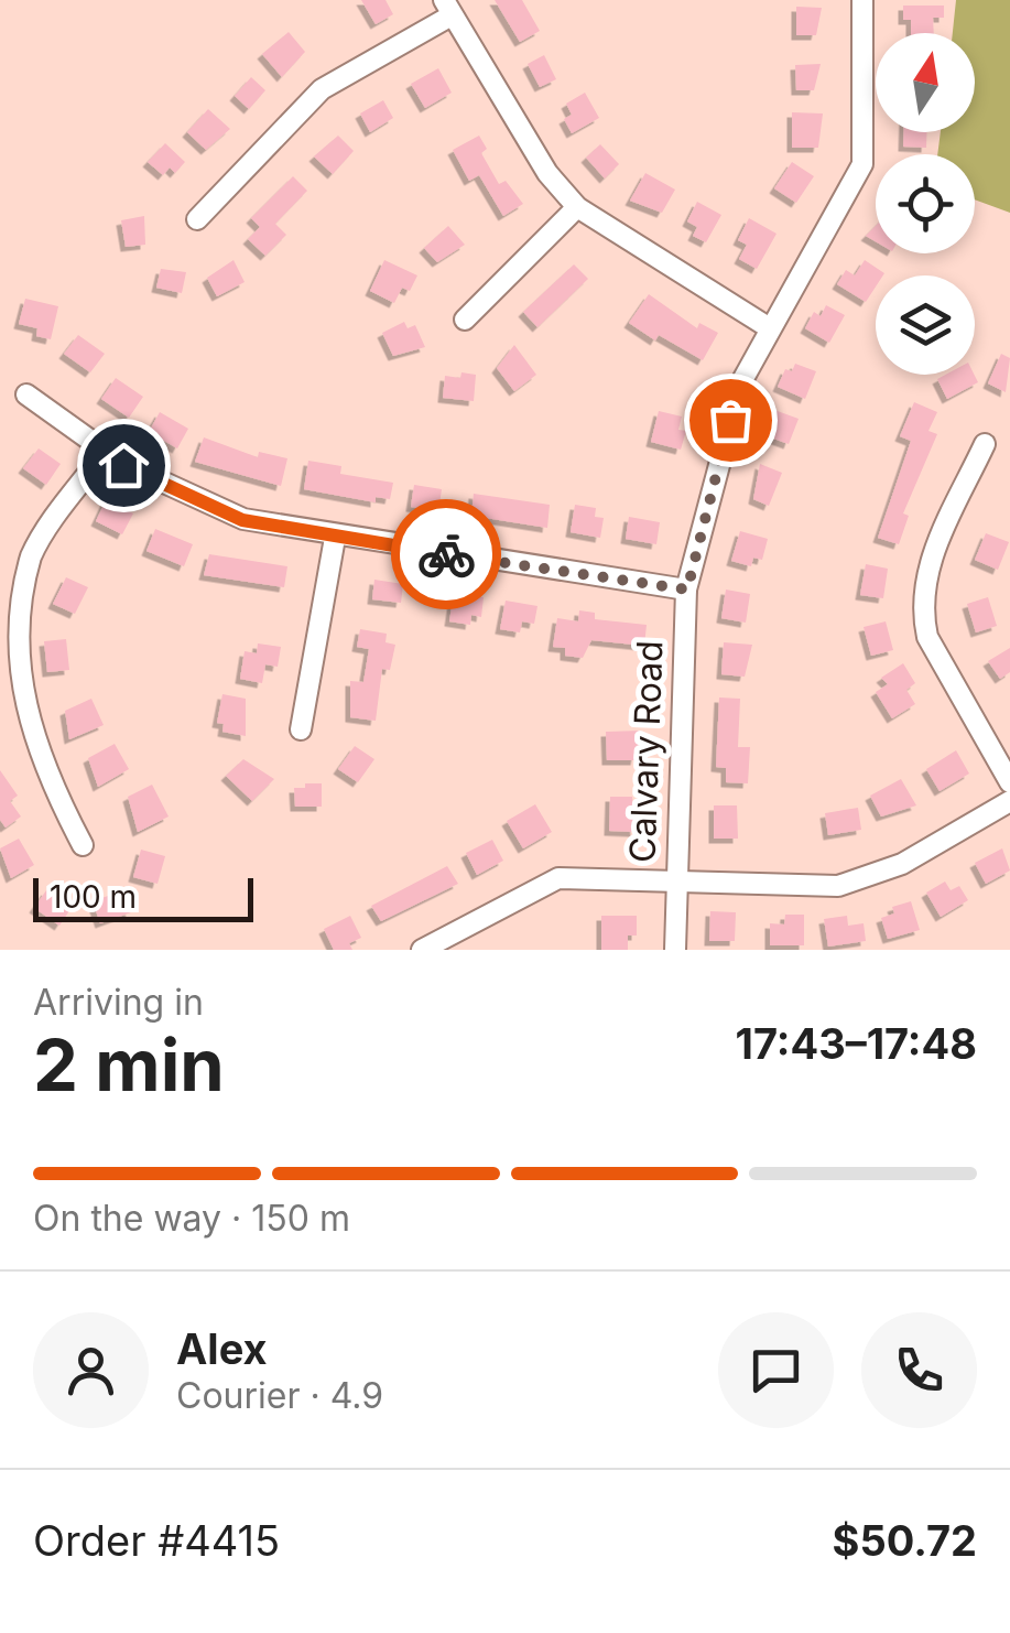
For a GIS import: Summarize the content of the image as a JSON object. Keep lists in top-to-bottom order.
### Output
{
  "streets": {
    "street": ["Calvary Road"]
  },
  "scale_bar": "100 m",
  "north": "top",
  "page": {
    "scale": "100 m",
    "heading": ["2 min", "Arriving in", "17:43–17:48"],
    "panel": [
      "Alex",
      "Courier · 4.9",
      "Order #4415",
      "$50.72"
    ],
    "bar": "On the way · 150 m"
  }
}
